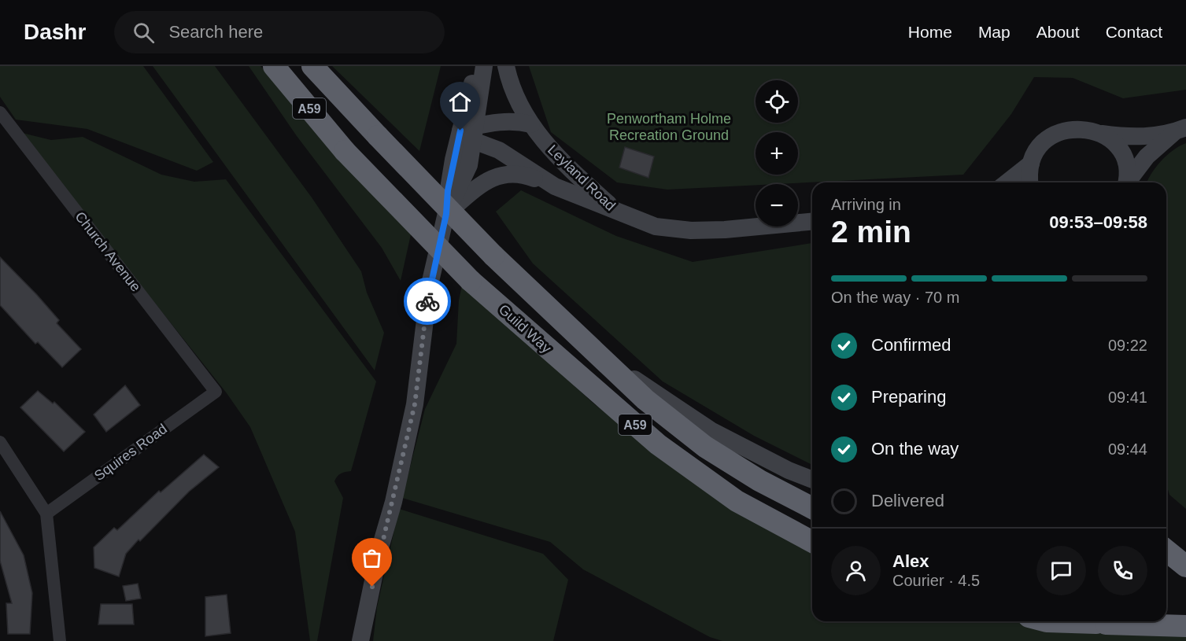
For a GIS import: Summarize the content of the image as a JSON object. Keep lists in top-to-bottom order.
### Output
{
  "streets": {
    "highway": ["A59", "Guild Way"],
    "main road": ["Leyland Road"],
    "street": ["Church Avenue", "Squires Road"]
  },
  "crossings": [
    ["Church Avenue", "Squires Road"]
  ],
  "parks": ["Penwortham Holme Recreation Ground"],
  "page": {
    "header": "Dashr",
    "search": "Search here",
    "nav": [
      "Home",
      "Map",
      "About",
      "Contact"
    ],
    "map_buttons": ["+", "−"],
    "heading": ["2 min", "Arriving in", "09:53–09:58"],
    "panel": ["Alex", "Courier · 4.5"],
    "bar": "On the way · 70 m",
    "list": [
      ["Confirmed", "09:22"],
      ["Preparing", "09:41"],
      ["On the way", "09:44"],
      "Delivered"
    ]
  }
}
